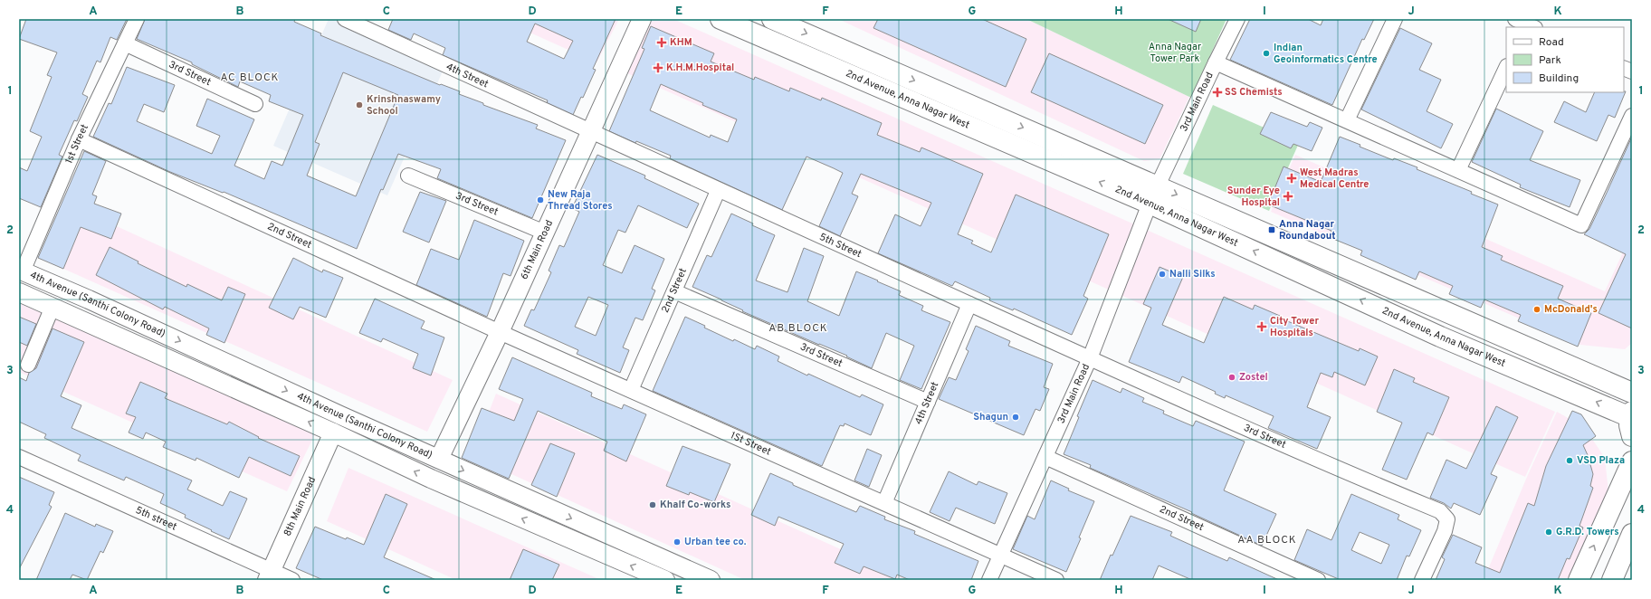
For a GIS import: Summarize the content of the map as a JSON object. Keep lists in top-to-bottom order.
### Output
{
  "streets": {
    "main road": ["2nd Avenue, Anna Nagar West"],
    "street": [
      "3rd Street",
      "4th Street",
      "3rd Main Road",
      "1st Street",
      "2nd Street",
      "5th Street",
      "6th Main Road",
      "4th Avenue (Santhi Colony Road)",
      "1St Street",
      "8th Main Road",
      "5th street"
    ]
  },
  "crossings": [
    ["3rd Street", "4th Street"],
    ["3rd Street", "3rd Main Road"],
    ["3rd Street", "1st Street"],
    ["3rd Street", "2nd Street"],
    ["3rd Street", "5th Street"],
    ["3rd Street", "6th Main Road"],
    ["4th Street", "5th Street"],
    ["4th Street", "6th Main Road"],
    ["4th Street", "1St Street"],
    ["2nd Avenue, Anna Nagar West", "3rd Main Road"],
    ["3rd Main Road", "2nd Street"],
    ["3rd Main Road", "5th Street"],
    ["3rd Main Road", "1St Street"],
    ["1st Street", "2nd Street"],
    ["1st Street", "4th Avenue (Santhi Colony Road)"],
    ["2nd Street", "5th Street"],
    ["2nd Street", "6th Main Road"],
    ["2nd Street", "1St Street"],
    ["5th Street", "6th Main Road"],
    ["6th Main Road", "4th Avenue (Santhi Colony Road)"],
    ["6th Main Road", "1St Street"],
    ["4th Avenue (Santhi Colony Road)", "8th Main Road"],
    ["8th Main Road", "5th street"]
  ],
  "districts": ["AC BLOCK", "AB BLOCK", "AA BLOCK"],
  "parks": ["Anna Nagar Tower Park"],
  "places": {
    "health": [
      "KHM",
      "K.H.M.Hospital",
      "SS Chemists",
      "West Madras Medical Centre",
      "Sunder Eye Hospital",
      "City Tower Hospitals"
    ],
    "other": [
      "Indian Geoinformatics Centre",
      "Krinshnaswamy School",
      "New Raja Thread Stores",
      "Nalli Silks",
      "McDonald's",
      "Zostel",
      "Shagun",
      "VSD Plaza",
      "Khalf Co-works",
      "G.R.D. Towers",
      "Urban tee co."
    ],
    "transit": ["Anna Nagar Roundabout"]
  },
  "legend": ["Road", "Park", "Building"],
  "grid": {
    "columns": [
      "A",
      "B",
      "C",
      "D",
      "E",
      "F",
      "G",
      "H",
      "I",
      "J",
      "K"
    ],
    "rows": [
      "1",
      "2",
      "3",
      "4"
    ]
  }
}
